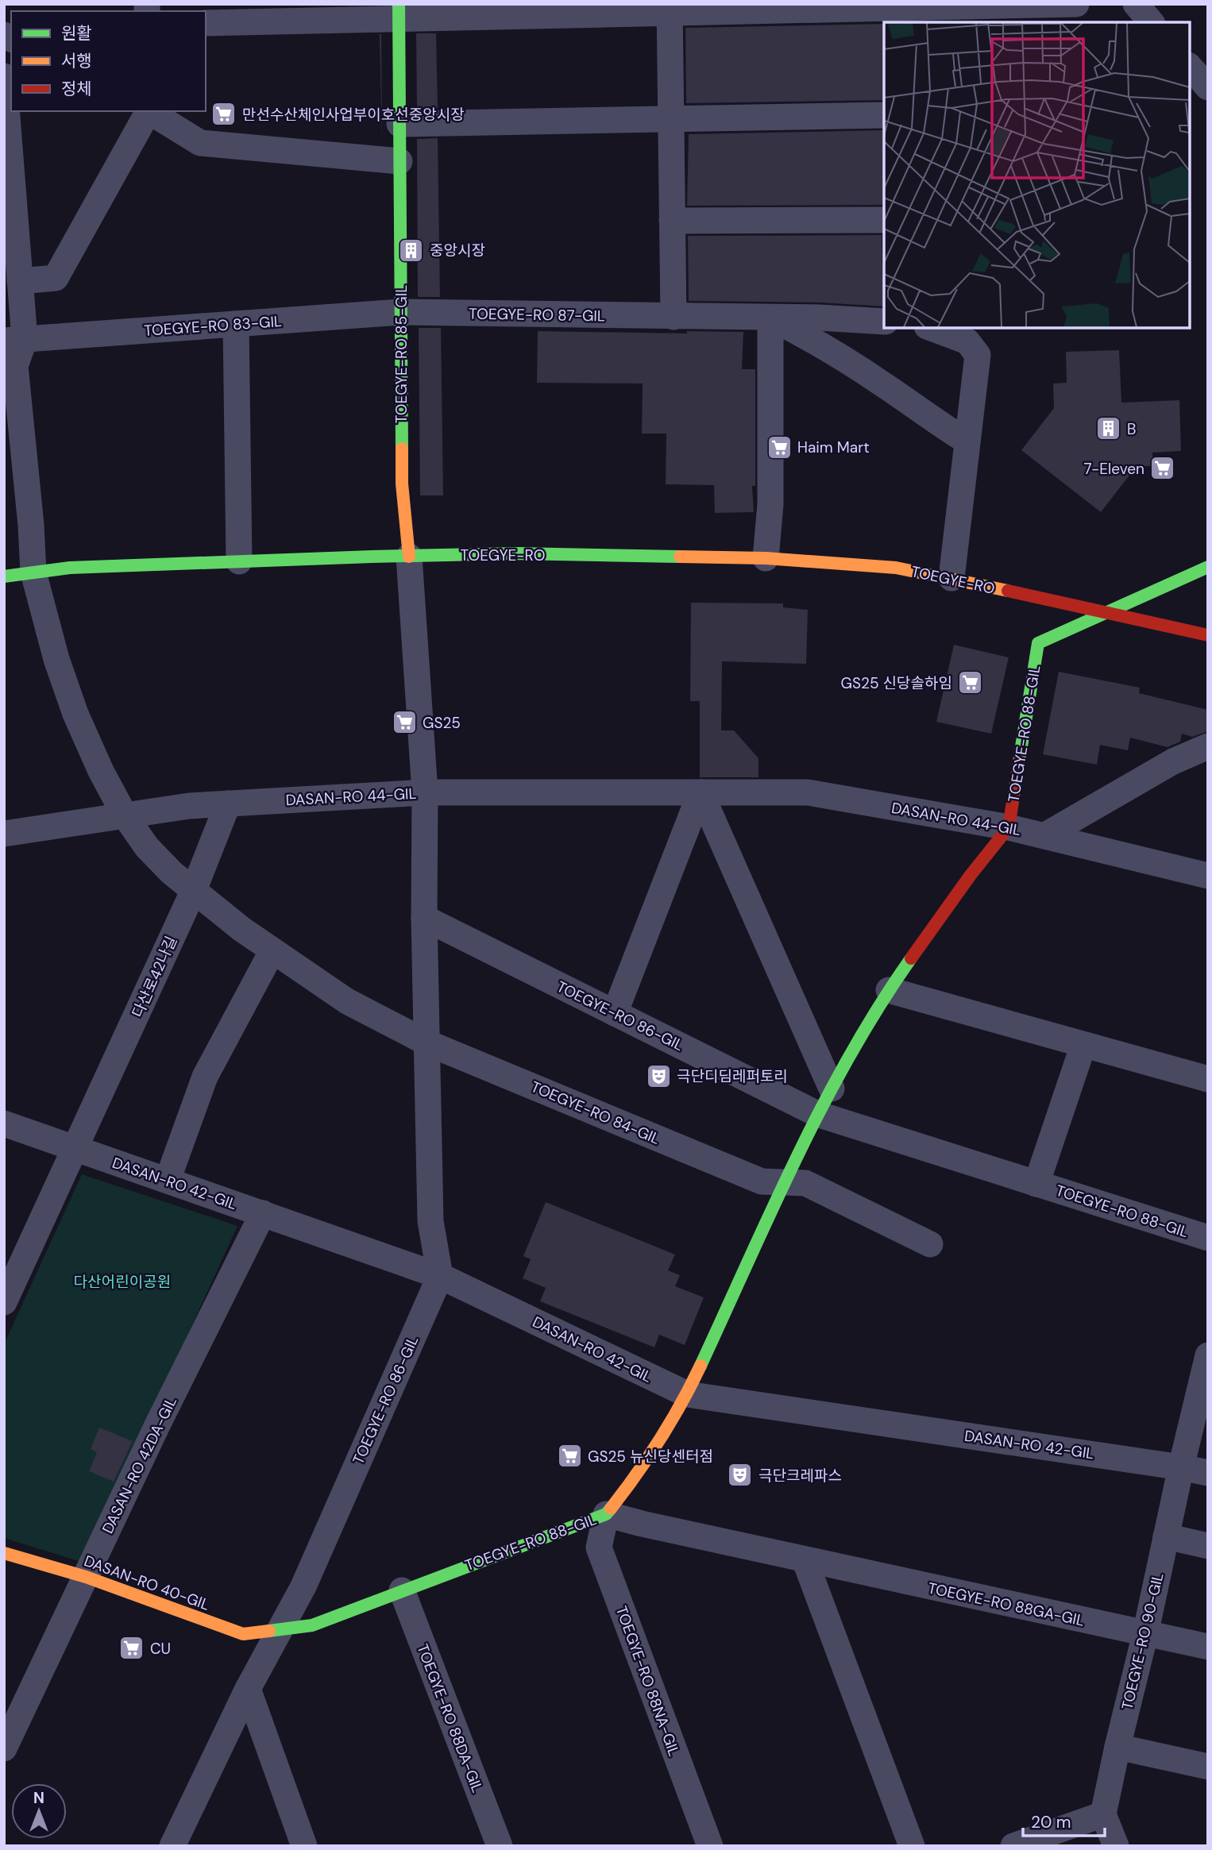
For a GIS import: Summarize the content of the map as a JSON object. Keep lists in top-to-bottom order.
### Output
{
  "streets": {
    "street": [
      "TOEGYE-RO 87-GIL",
      "TOEGYE-RO 83-GIL",
      "TOEGYE-RO 85-GIL",
      "TOEGYE-RO",
      "TOEGYE-RO 88-GIL",
      "DASAN-RO 44-GIL",
      "다산로42나길",
      "TOEGYE-RO 86-GIL",
      "TOEGYE-RO 84-GIL",
      "DASAN-RO 42-GIL",
      "DASAN-RO 42DA-GIL",
      "DASAN-RO 40-GIL",
      "TOEGYE-RO 88GA-GIL",
      "TOEGYE-RO 90-GIL",
      "TOEGYE-RO 88NA-GIL",
      "TOEGYE-RO 88DA-GIL"
    ]
  },
  "crossings": [
    ["TOEGYE-RO 87-GIL", "TOEGYE-RO 83-GIL"],
    ["TOEGYE-RO 87-GIL", "TOEGYE-RO 85-GIL"],
    ["TOEGYE-RO 83-GIL", "TOEGYE-RO 85-GIL"],
    ["TOEGYE-RO 85-GIL", "TOEGYE-RO"],
    ["TOEGYE-RO", "TOEGYE-RO 88-GIL"],
    ["TOEGYE-RO", "TOEGYE-RO 84-GIL"],
    ["TOEGYE-RO 88-GIL", "DASAN-RO 44-GIL"],
    ["TOEGYE-RO 88-GIL", "TOEGYE-RO 86-GIL"],
    ["TOEGYE-RO 88-GIL", "TOEGYE-RO 84-GIL"],
    ["TOEGYE-RO 88-GIL", "DASAN-RO 42-GIL"],
    ["TOEGYE-RO 88-GIL", "DASAN-RO 40-GIL"],
    ["TOEGYE-RO 88-GIL", "TOEGYE-RO 88GA-GIL"],
    ["TOEGYE-RO 88-GIL", "TOEGYE-RO 88NA-GIL"],
    ["TOEGYE-RO 88-GIL", "TOEGYE-RO 88DA-GIL"],
    ["DASAN-RO 44-GIL", "다산로42나길"],
    ["DASAN-RO 44-GIL", "TOEGYE-RO 84-GIL"],
    ["다산로42나길", "TOEGYE-RO 84-GIL"],
    ["다산로42나길", "DASAN-RO 42-GIL"],
    ["TOEGYE-RO 86-GIL", "DASAN-RO 42-GIL"],
    ["TOEGYE-RO 86-GIL", "DASAN-RO 40-GIL"],
    ["DASAN-RO 42-GIL", "DASAN-RO 42DA-GIL"],
    ["DASAN-RO 42-GIL", "TOEGYE-RO 90-GIL"],
    ["DASAN-RO 42DA-GIL", "DASAN-RO 40-GIL"],
    ["TOEGYE-RO 88GA-GIL", "TOEGYE-RO 90-GIL"],
    ["TOEGYE-RO 88GA-GIL", "TOEGYE-RO 88NA-GIL"]
  ],
  "parks": ["다산어린이공원"],
  "places": {
    "supermarket": [
      "만선수산체인사업부이호선중앙시장",
      "Haim Mart",
      "7-Eleven",
      "GS25 신당솔하임",
      "GS25",
      "GS25 뉴신당센터점",
      "CU"
    ],
    "building": ["중앙시장", "B"],
    "theatre": ["극단디딤레퍼토리", "극단크레파스"]
  },
  "legend": ["원활", "서행", "정체"],
  "scale_bar": "20 m",
  "north": "top"
}
